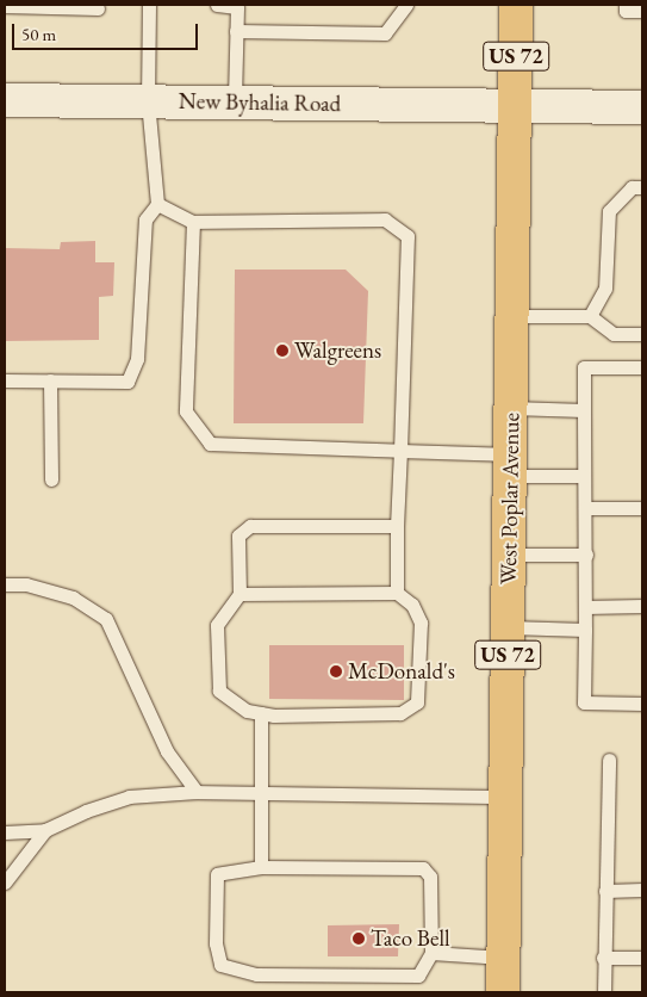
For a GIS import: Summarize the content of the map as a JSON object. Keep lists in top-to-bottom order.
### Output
{
  "streets": {
    "main road": ["US 72", "New Byhalia Road", "West Poplar Avenue"]
  },
  "crossings": [
    ["New Byhalia Road", "West Poplar Avenue"]
  ],
  "places": ["Walgreens", "McDonald's", "Taco Bell"],
  "scale_bar": "50 m"
}
